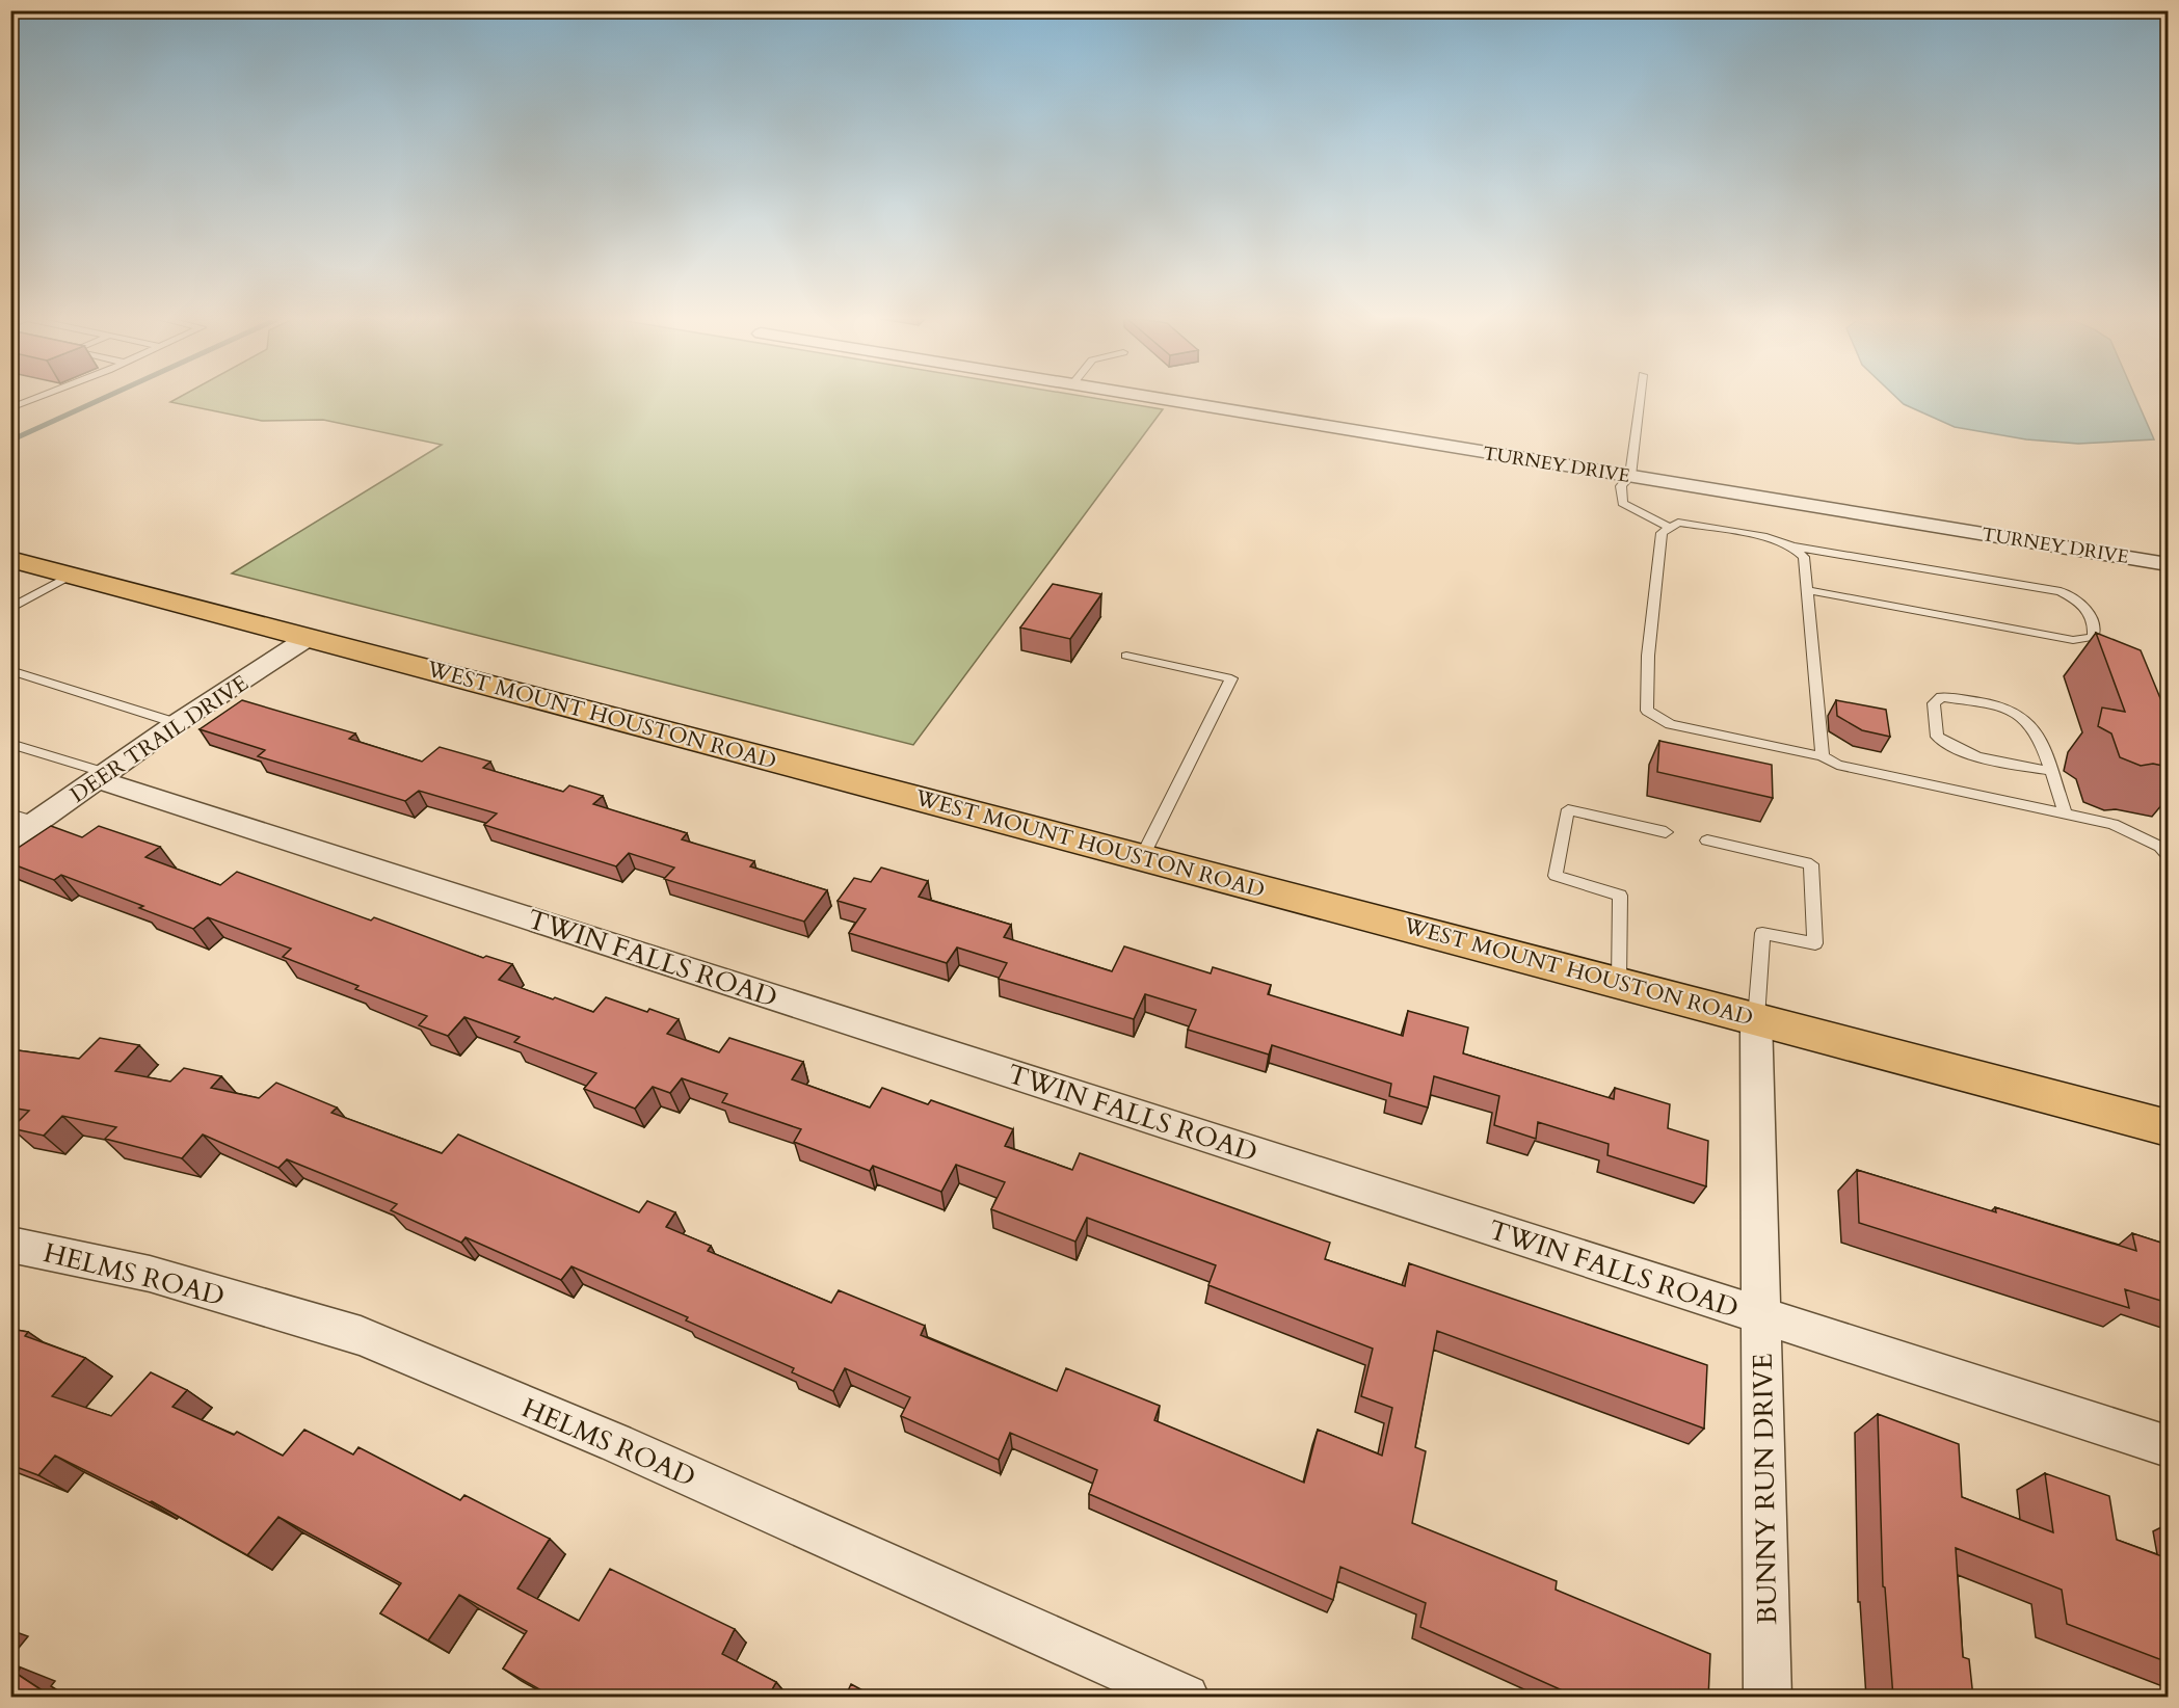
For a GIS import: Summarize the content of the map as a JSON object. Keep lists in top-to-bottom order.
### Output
{
  "streets": {
    "main road": ["WEST MOUNT HOUSTON ROAD"],
    "street": [
      "TURNEY DRIVE",
      "DEER TRAIL DRIVE",
      "TWIN FALLS ROAD",
      "HELMS ROAD",
      "BUNNY RUN DRIVE"
    ]
  },
  "crossings": [
    ["WEST MOUNT HOUSTON ROAD", "DEER TRAIL DRIVE"],
    ["WEST MOUNT HOUSTON ROAD", "BUNNY RUN DRIVE"],
    ["DEER TRAIL DRIVE", "TWIN FALLS ROAD"],
    ["TWIN FALLS ROAD", "BUNNY RUN DRIVE"]
  ]
}
